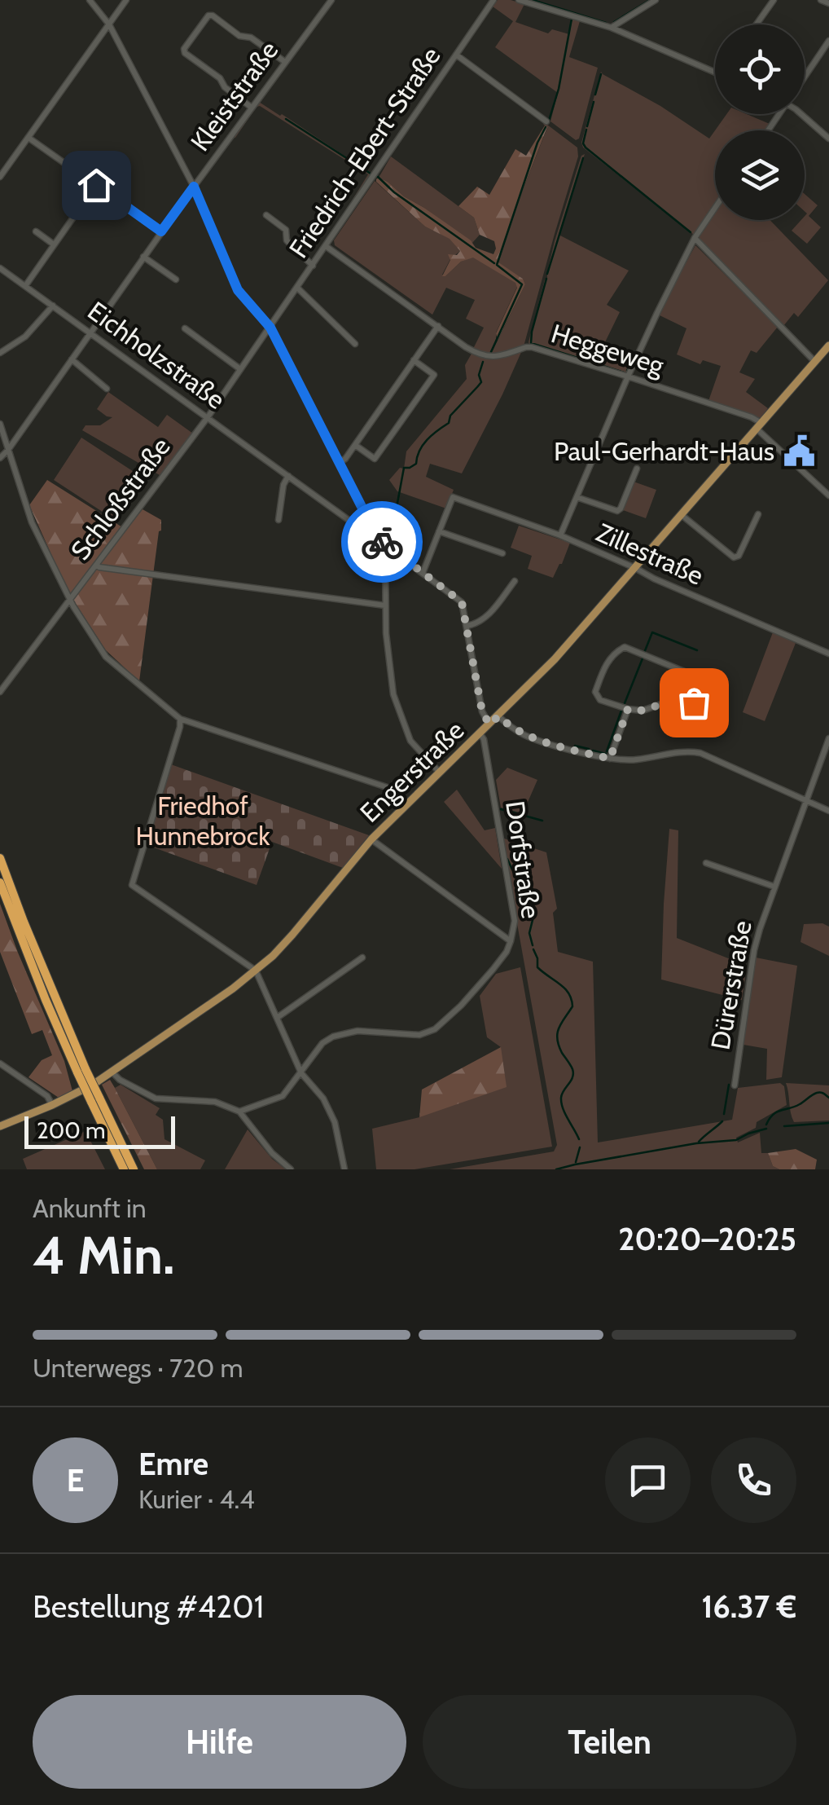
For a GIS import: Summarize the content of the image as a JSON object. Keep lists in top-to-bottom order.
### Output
{
  "streets": {
    "main road": ["Engerstraße"],
    "street": [
      "Kleiststraße",
      "Friedrich-Ebert-Straße",
      "Heggeweg",
      "Eichholzstraße",
      "Schloßstraße",
      "Zillestraße",
      "Dorfstraße",
      "Dürerstraße"
    ]
  },
  "crossings": [
    ["Kleiststraße", "Eichholzstraße"],
    ["Friedrich-Ebert-Straße", "Heggeweg"],
    ["Friedrich-Ebert-Straße", "Schloßstraße"],
    ["Heggeweg", "Engerstraße"],
    ["Eichholzstraße", "Schloßstraße"],
    ["Zillestraße", "Engerstraße"],
    ["Engerstraße", "Dorfstraße"]
  ],
  "parks": ["Friedhof Hunnebrock"],
  "places": {
    "public building": ["Paul-Gerhardt-Haus"]
  },
  "scale_bar": "200 m",
  "page": {
    "scale": "200 m",
    "heading": ["4 Min.", "Ankunft in", "20:20–20:25"],
    "panel": [
      "Emre",
      "Kurier · 4.4",
      "Bestellung #4201",
      "16.37 €"
    ],
    "bar": "Unterwegs · 720 m",
    "round": "E",
    "buttons": ["Hilfe", "Teilen"]
  }
}
